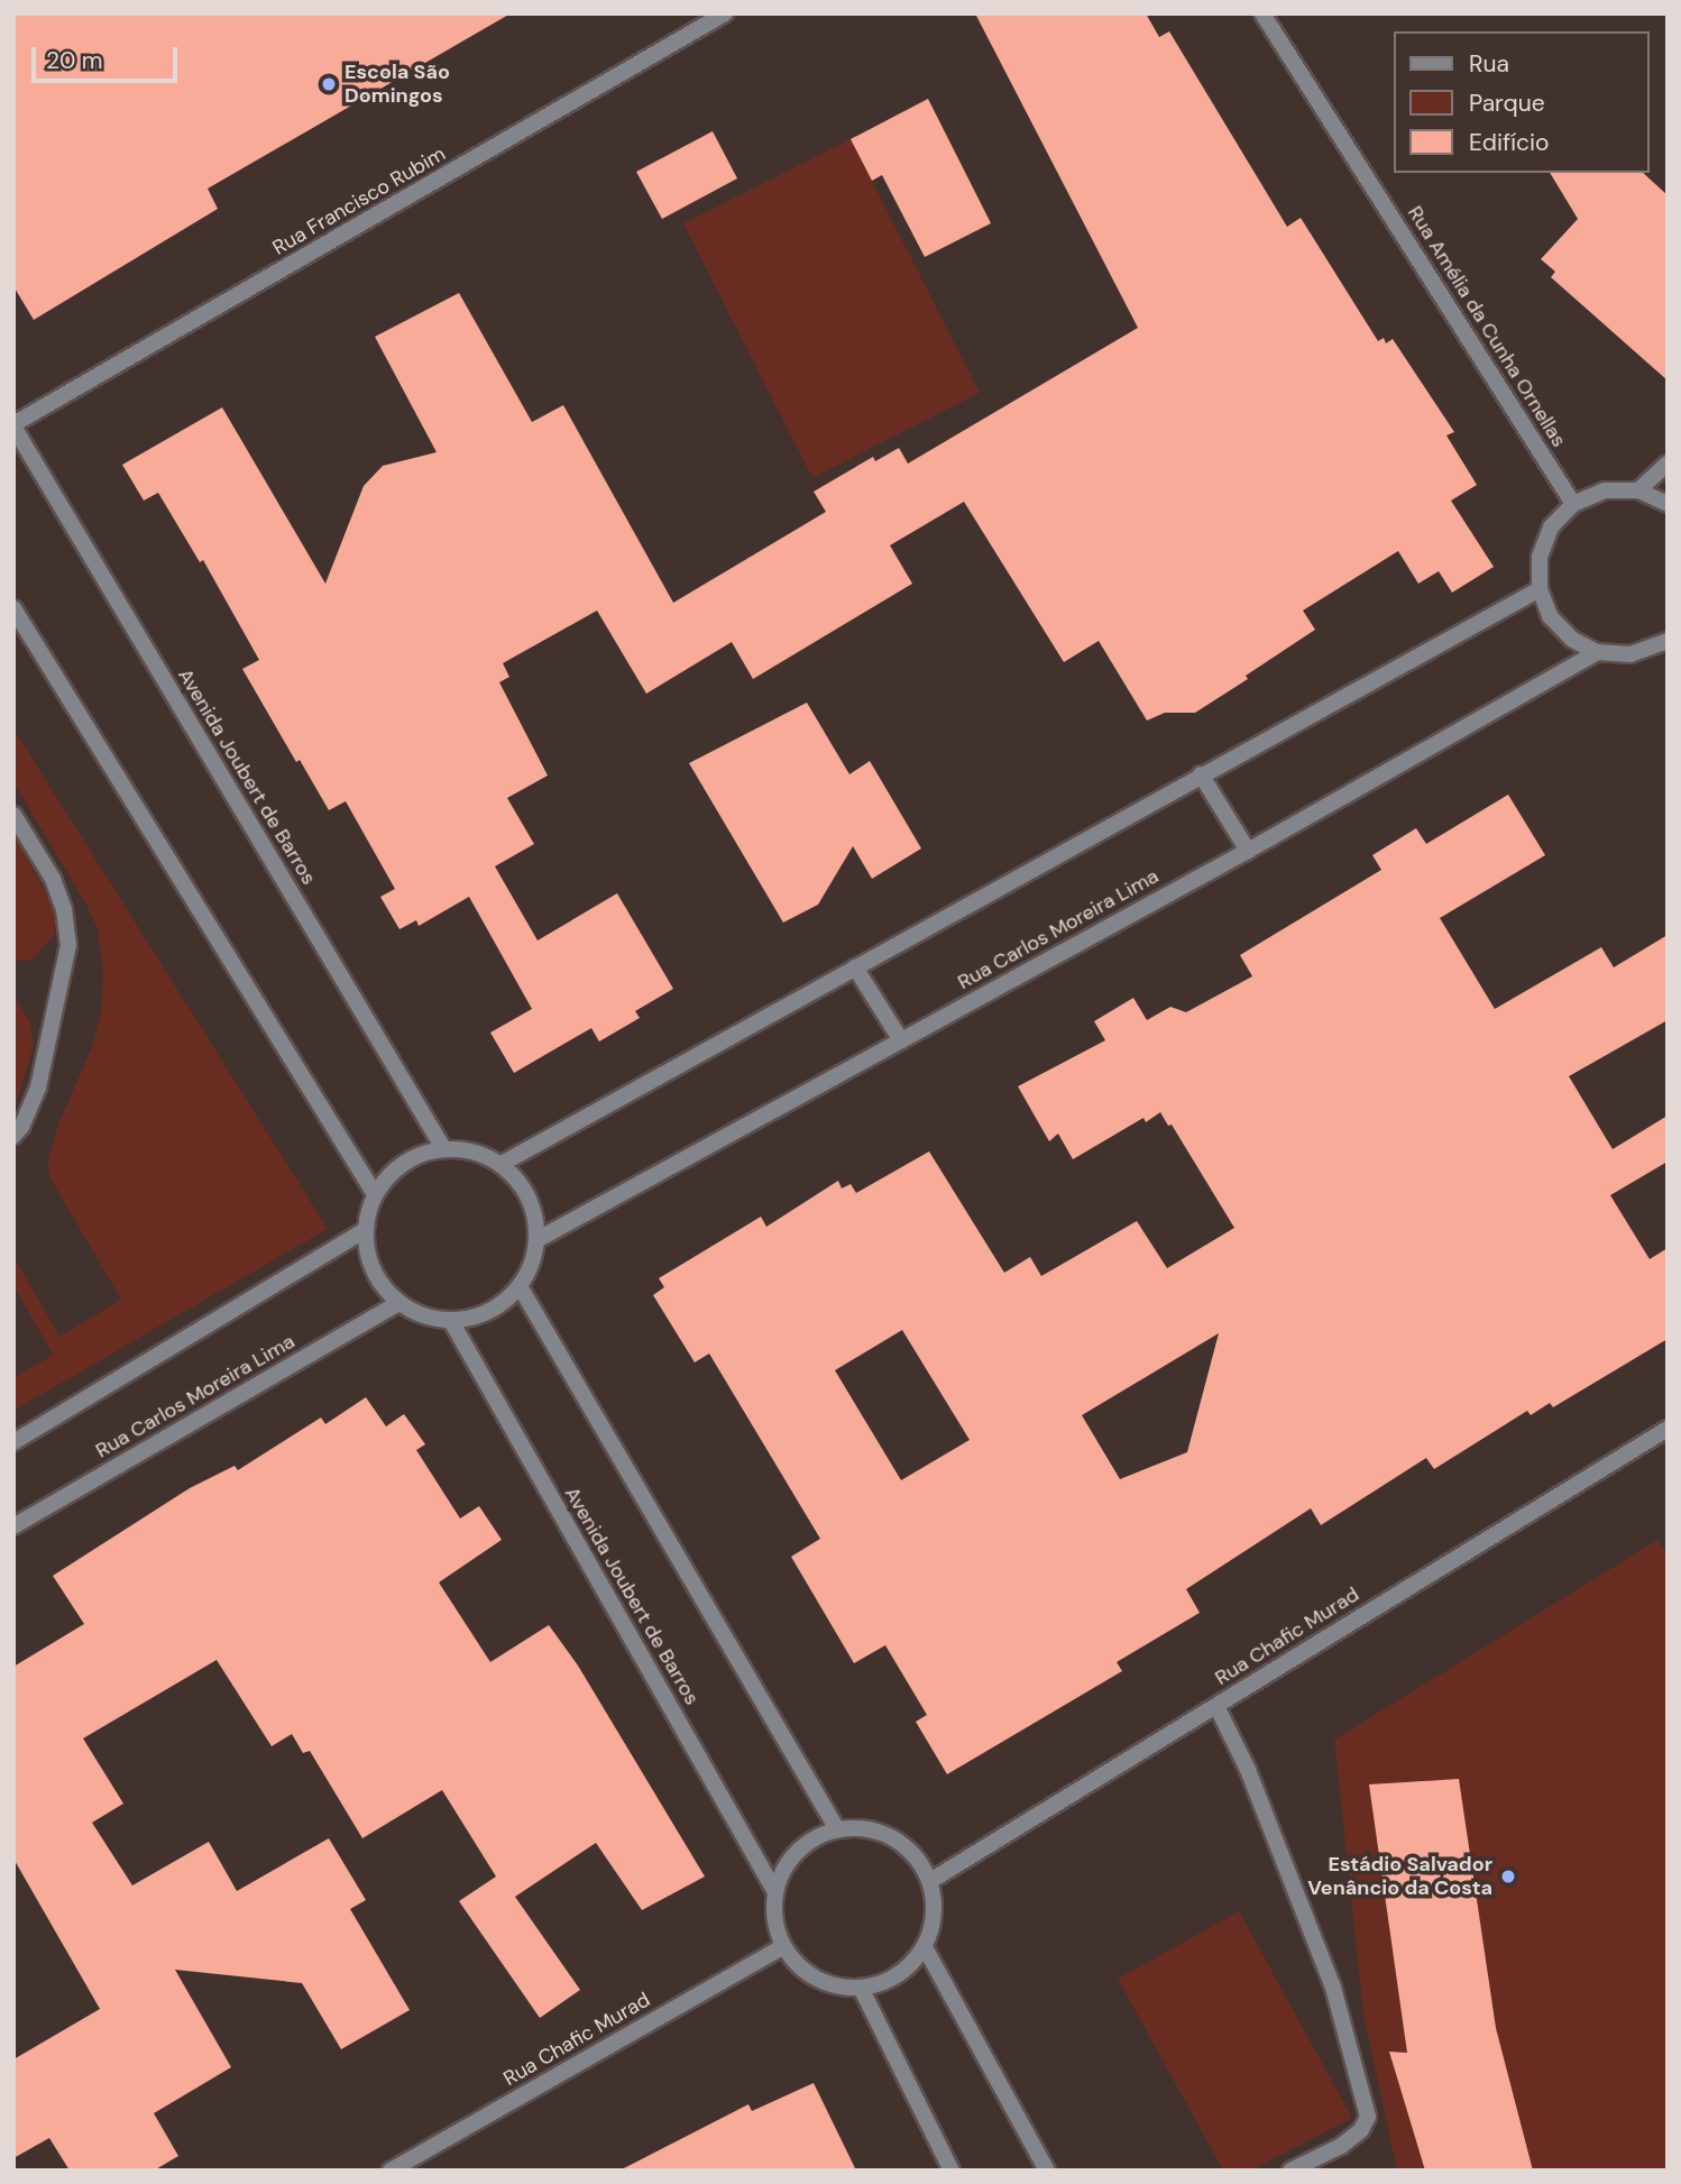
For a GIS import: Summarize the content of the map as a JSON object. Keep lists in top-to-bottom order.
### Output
{
  "streets": {
    "street": [
      "Rua Francisco Rubim",
      "Rua Amélia da Cunha Ornellas",
      "Avenida Joubert de Barros",
      "Rua Carlos Moreira Lima",
      "Rua Chafic Murad"
    ]
  },
  "crossings": [
    ["Rua Francisco Rubim", "Avenida Joubert de Barros"],
    ["Avenida Joubert de Barros", "Rua Carlos Moreira Lima"],
    ["Avenida Joubert de Barros", "Rua Chafic Murad"]
  ],
  "places": ["Escola São Domingos", "Estádio Salvador Venâncio da Costa"],
  "legend": ["Rua", "Parque", "Edifício"],
  "scale_bar": "20 m"
}
